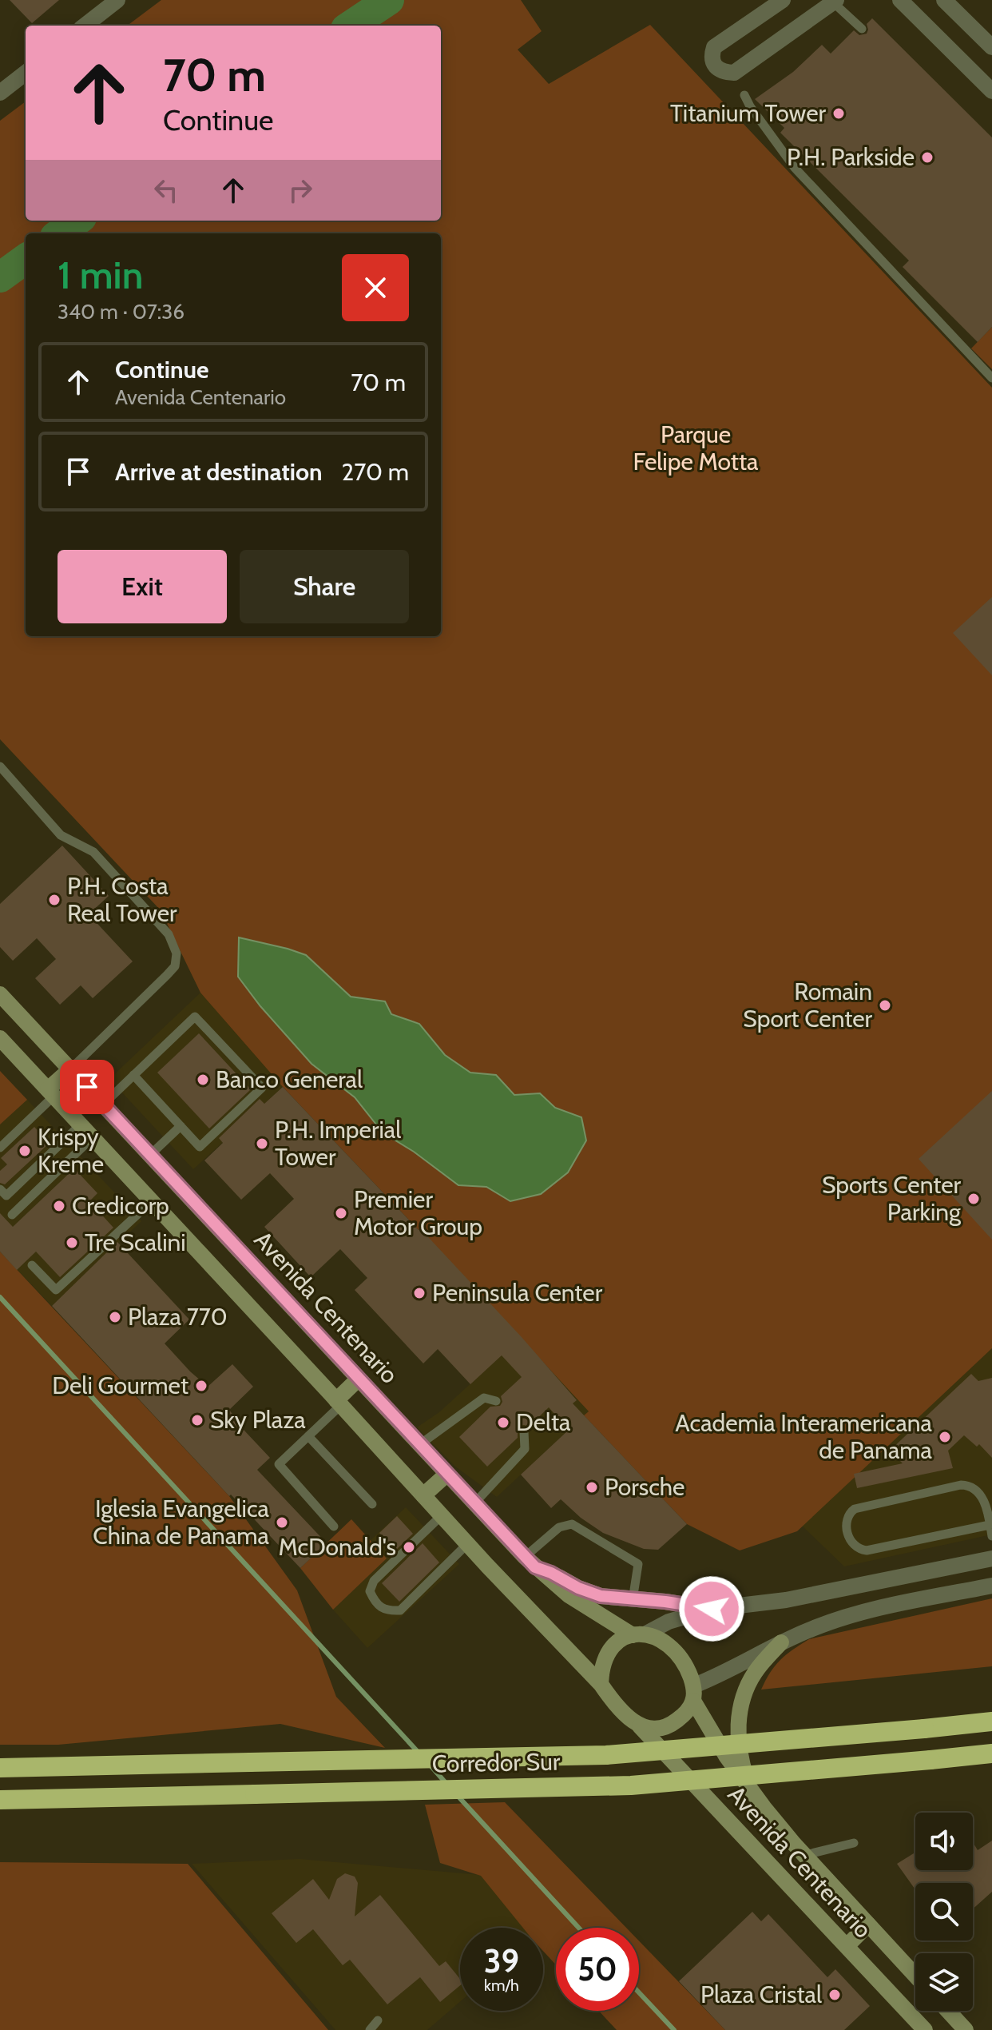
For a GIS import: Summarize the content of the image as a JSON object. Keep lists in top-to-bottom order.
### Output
{
  "streets": {
    "highway": ["Corredor Sur"],
    "main road": ["Avenida Centenario"]
  },
  "parks": ["Parque Felipe Motta"],
  "places": [
    "Titanium Tower",
    "P.H. Parkside",
    "P.H. Costa Real Tower",
    "Romain Sport Center",
    "Banco General",
    "P.H. Imperial Tower",
    "Krispy Kreme",
    "Sports Center Parking",
    "Credicorp",
    "Premier Motor Group",
    "Tre Scalini",
    "Peninsula Center",
    "Plaza 770",
    "Deli Gourmet",
    "Sky Plaza",
    "Delta",
    "Academia Interamericana de Panama",
    "Porsche",
    "Iglesia Evangelica China de Panama",
    "McDonald's",
    "Plaza Cristal"
  ],
  "page": {
    "turn": ["70 m", "Continue"],
    "heading": ["1 min", "340 m · 07:36"],
    "list": [
      {
        "name": "Continue",
        "note": "Avenida Centenario",
        "value": "70 m"
      },
      {
        "name": "Arrive at destination",
        "value": "270 m"
      }
    ],
    "buttons": ["Exit", "Share"],
    "speed": "39 km/h",
    "limit": "50"
  }
}
